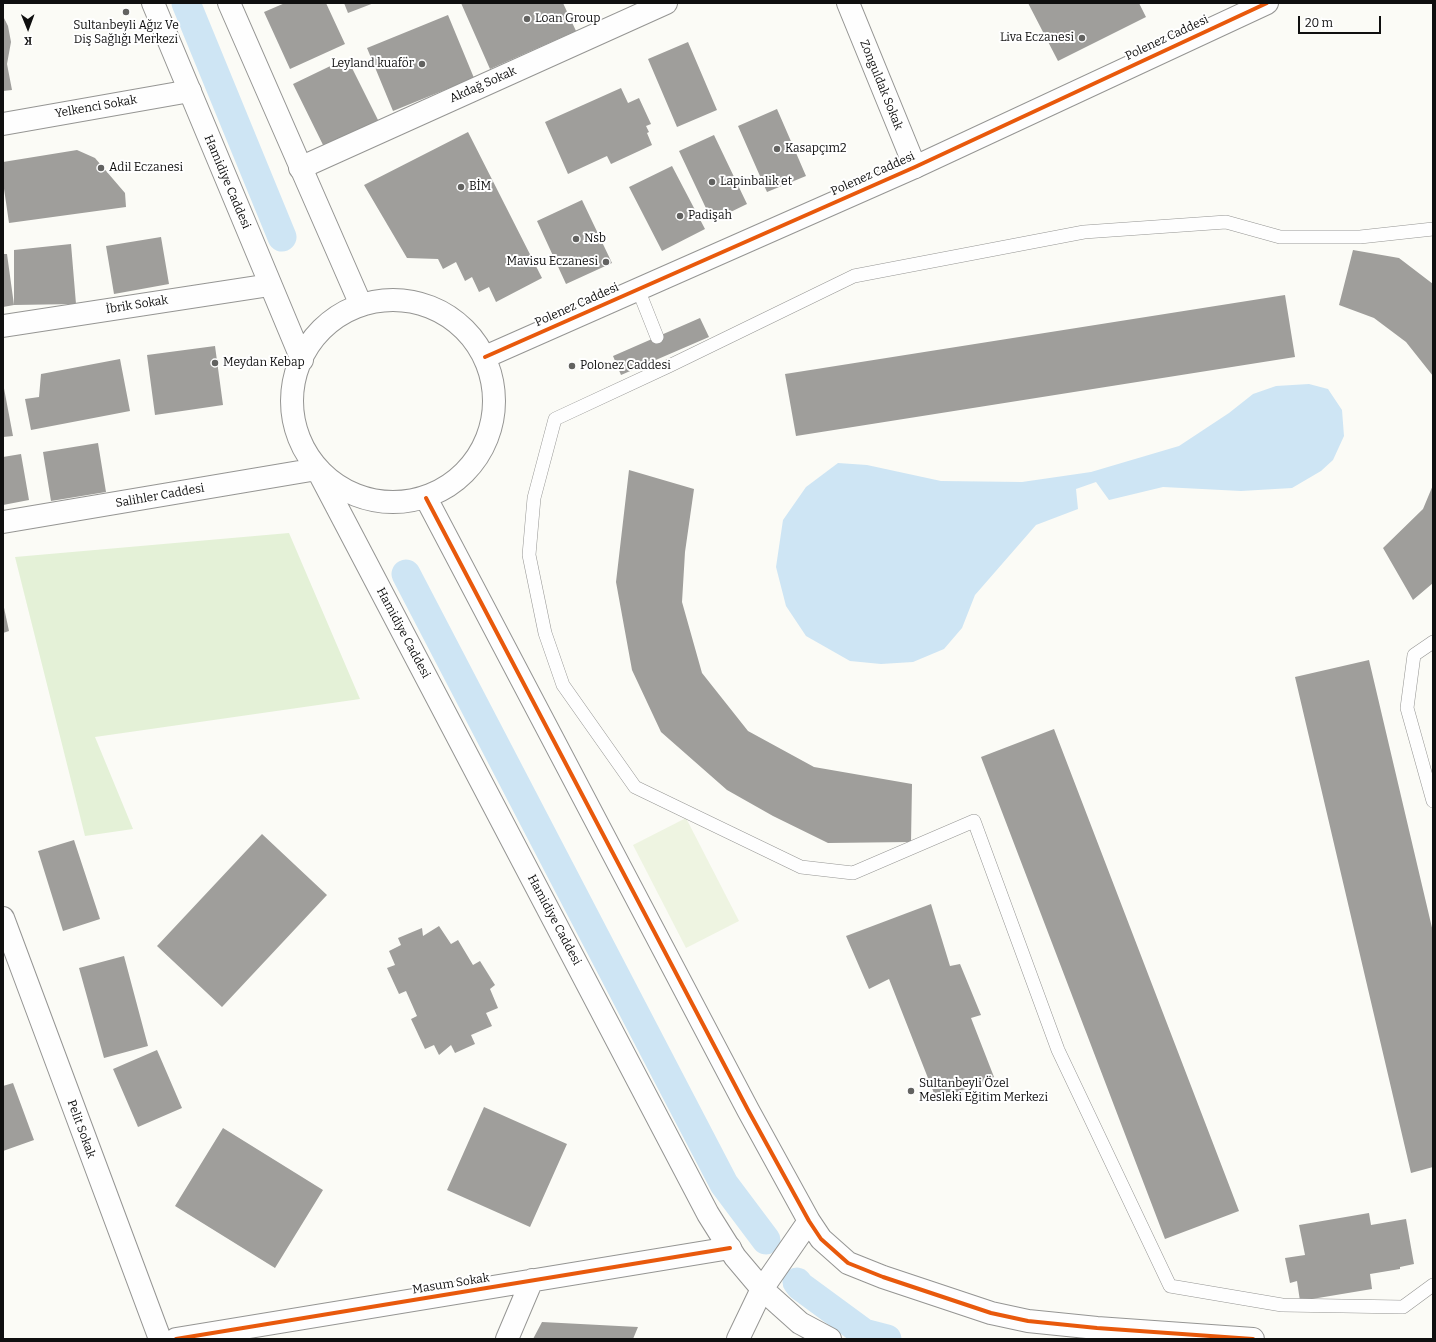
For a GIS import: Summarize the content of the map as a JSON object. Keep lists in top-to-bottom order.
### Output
{
  "streets": {
    "street": [
      "Polenez Caddesi",
      "Akdağ Sokak",
      "Zonguldak Sokak",
      "Yelkenci Sokak",
      "Hamidiye Caddesi",
      "İbrik Sokak",
      "Salihler Caddesi",
      "Pelit Sokak",
      "Masum Sokak"
    ]
  },
  "crossings": [
    ["Polenez Caddesi", "Zonguldak Sokak"],
    ["Yelkenci Sokak", "Hamidiye Caddesi"],
    ["Hamidiye Caddesi", "İbrik Sokak"],
    ["Hamidiye Caddesi", "Salihler Caddesi"],
    ["Hamidiye Caddesi", "Masum Sokak"]
  ],
  "places": [
    "Sultanbeyli Ağız Ve Diş Sağlığı Merkezi",
    "Loan Group",
    "Liva Eczanesi",
    "Leyland kuaför",
    "Kasapçım2",
    "Adil Eczanesi",
    "Lapinbalik et",
    "BİM",
    "Padişah",
    "Nsb",
    "Mavisu Eczanesi",
    "Meydan Kebap",
    "Polonez Caddesi",
    "Sultanbeyli Özel Mesleki Eğitim Merkezi"
  ],
  "scale_bar": "20 m",
  "north": "bottom"
}
